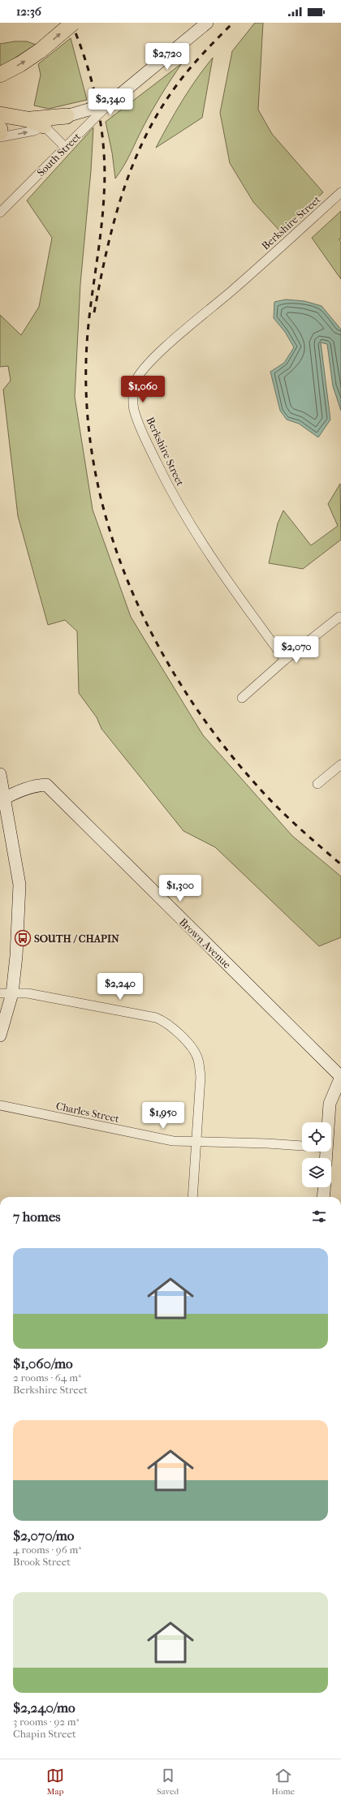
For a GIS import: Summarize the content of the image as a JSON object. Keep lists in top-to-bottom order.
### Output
{
  "streets": {
    "street": [
      "South Street",
      "Berkshire Street",
      "Brown Avenue",
      "Charles Street"
    ]
  },
  "places": {
    "bus stop": ["SOUTH / CHAPIN"]
  },
  "page": {
    "status": "12:36",
    "price": [
      "$2,720",
      "$2,340",
      "$1,060",
      "$2,070",
      "$1,300",
      "$2,240",
      "$1,950"
    ],
    "heading": "7 homes",
    "list": [
      {
        "name": "$1,060/mo",
        "note": "2 rooms · 64 m² · Berkshire Street"
      },
      {
        "name": "$2,070/mo",
        "note": "4 rooms · 96 m² · Brook Street"
      },
      {
        "name": "$2,240/mo",
        "note": "3 rooms · 92 m² · Chapin Street"
      }
    ],
    "tabs": ["Map", "Saved", "Home"]
  }
}
